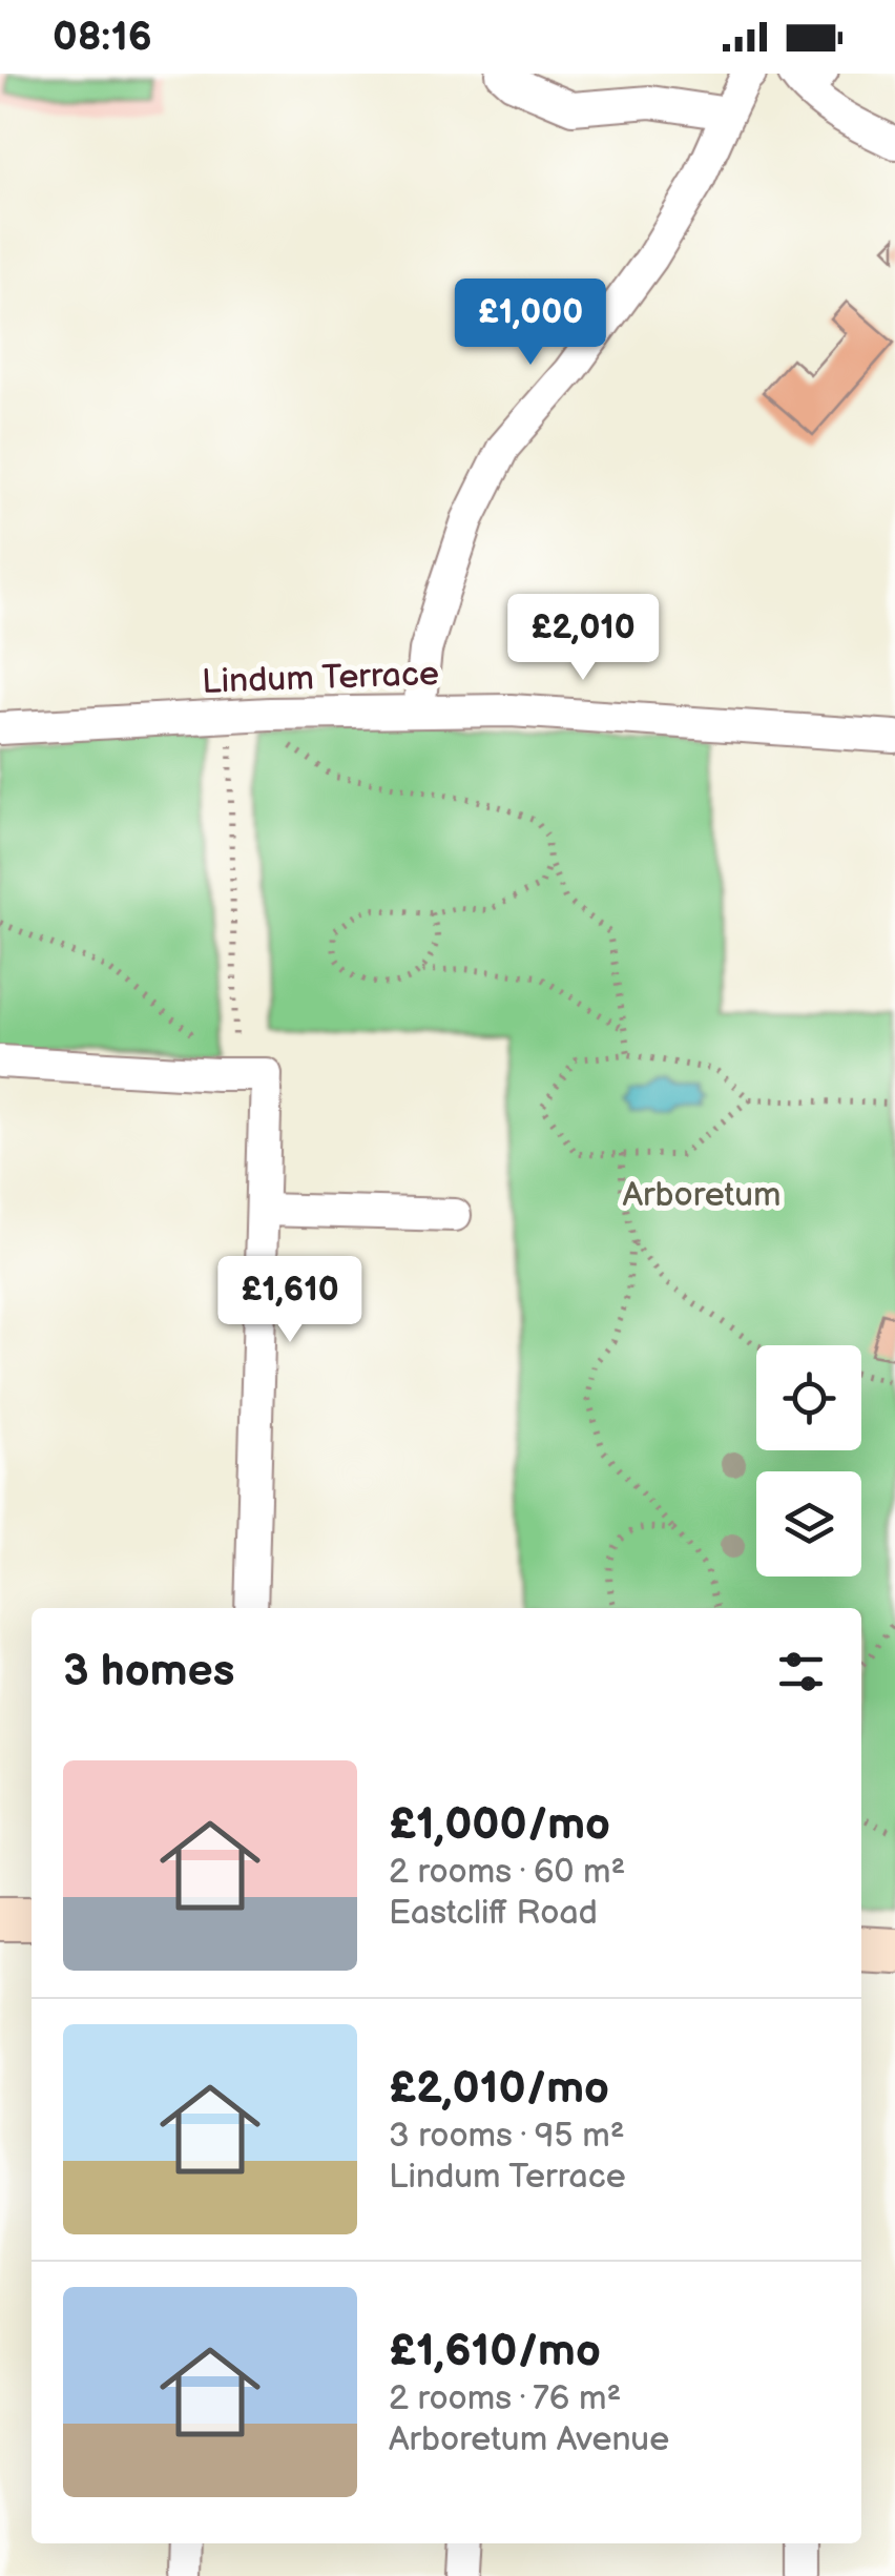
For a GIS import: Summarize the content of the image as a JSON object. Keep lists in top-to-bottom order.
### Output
{
  "streets": {
    "street": ["Lindum Terrace"]
  },
  "parks": ["Arboretum"],
  "page": {
    "status": "08:16",
    "price": ["£1,000", "£2,010", "£1,610"],
    "heading": "3 homes",
    "list": [
      {
        "name": "£1,000/mo",
        "note": "2 rooms · 60 m² · Eastcliff Road"
      },
      {
        "name": "£2,010/mo",
        "note": "3 rooms · 95 m² · Lindum Terrace"
      },
      {
        "name": "£1,610/mo",
        "note": "2 rooms · 76 m² · Arboretum Avenue"
      }
    ]
  }
}
